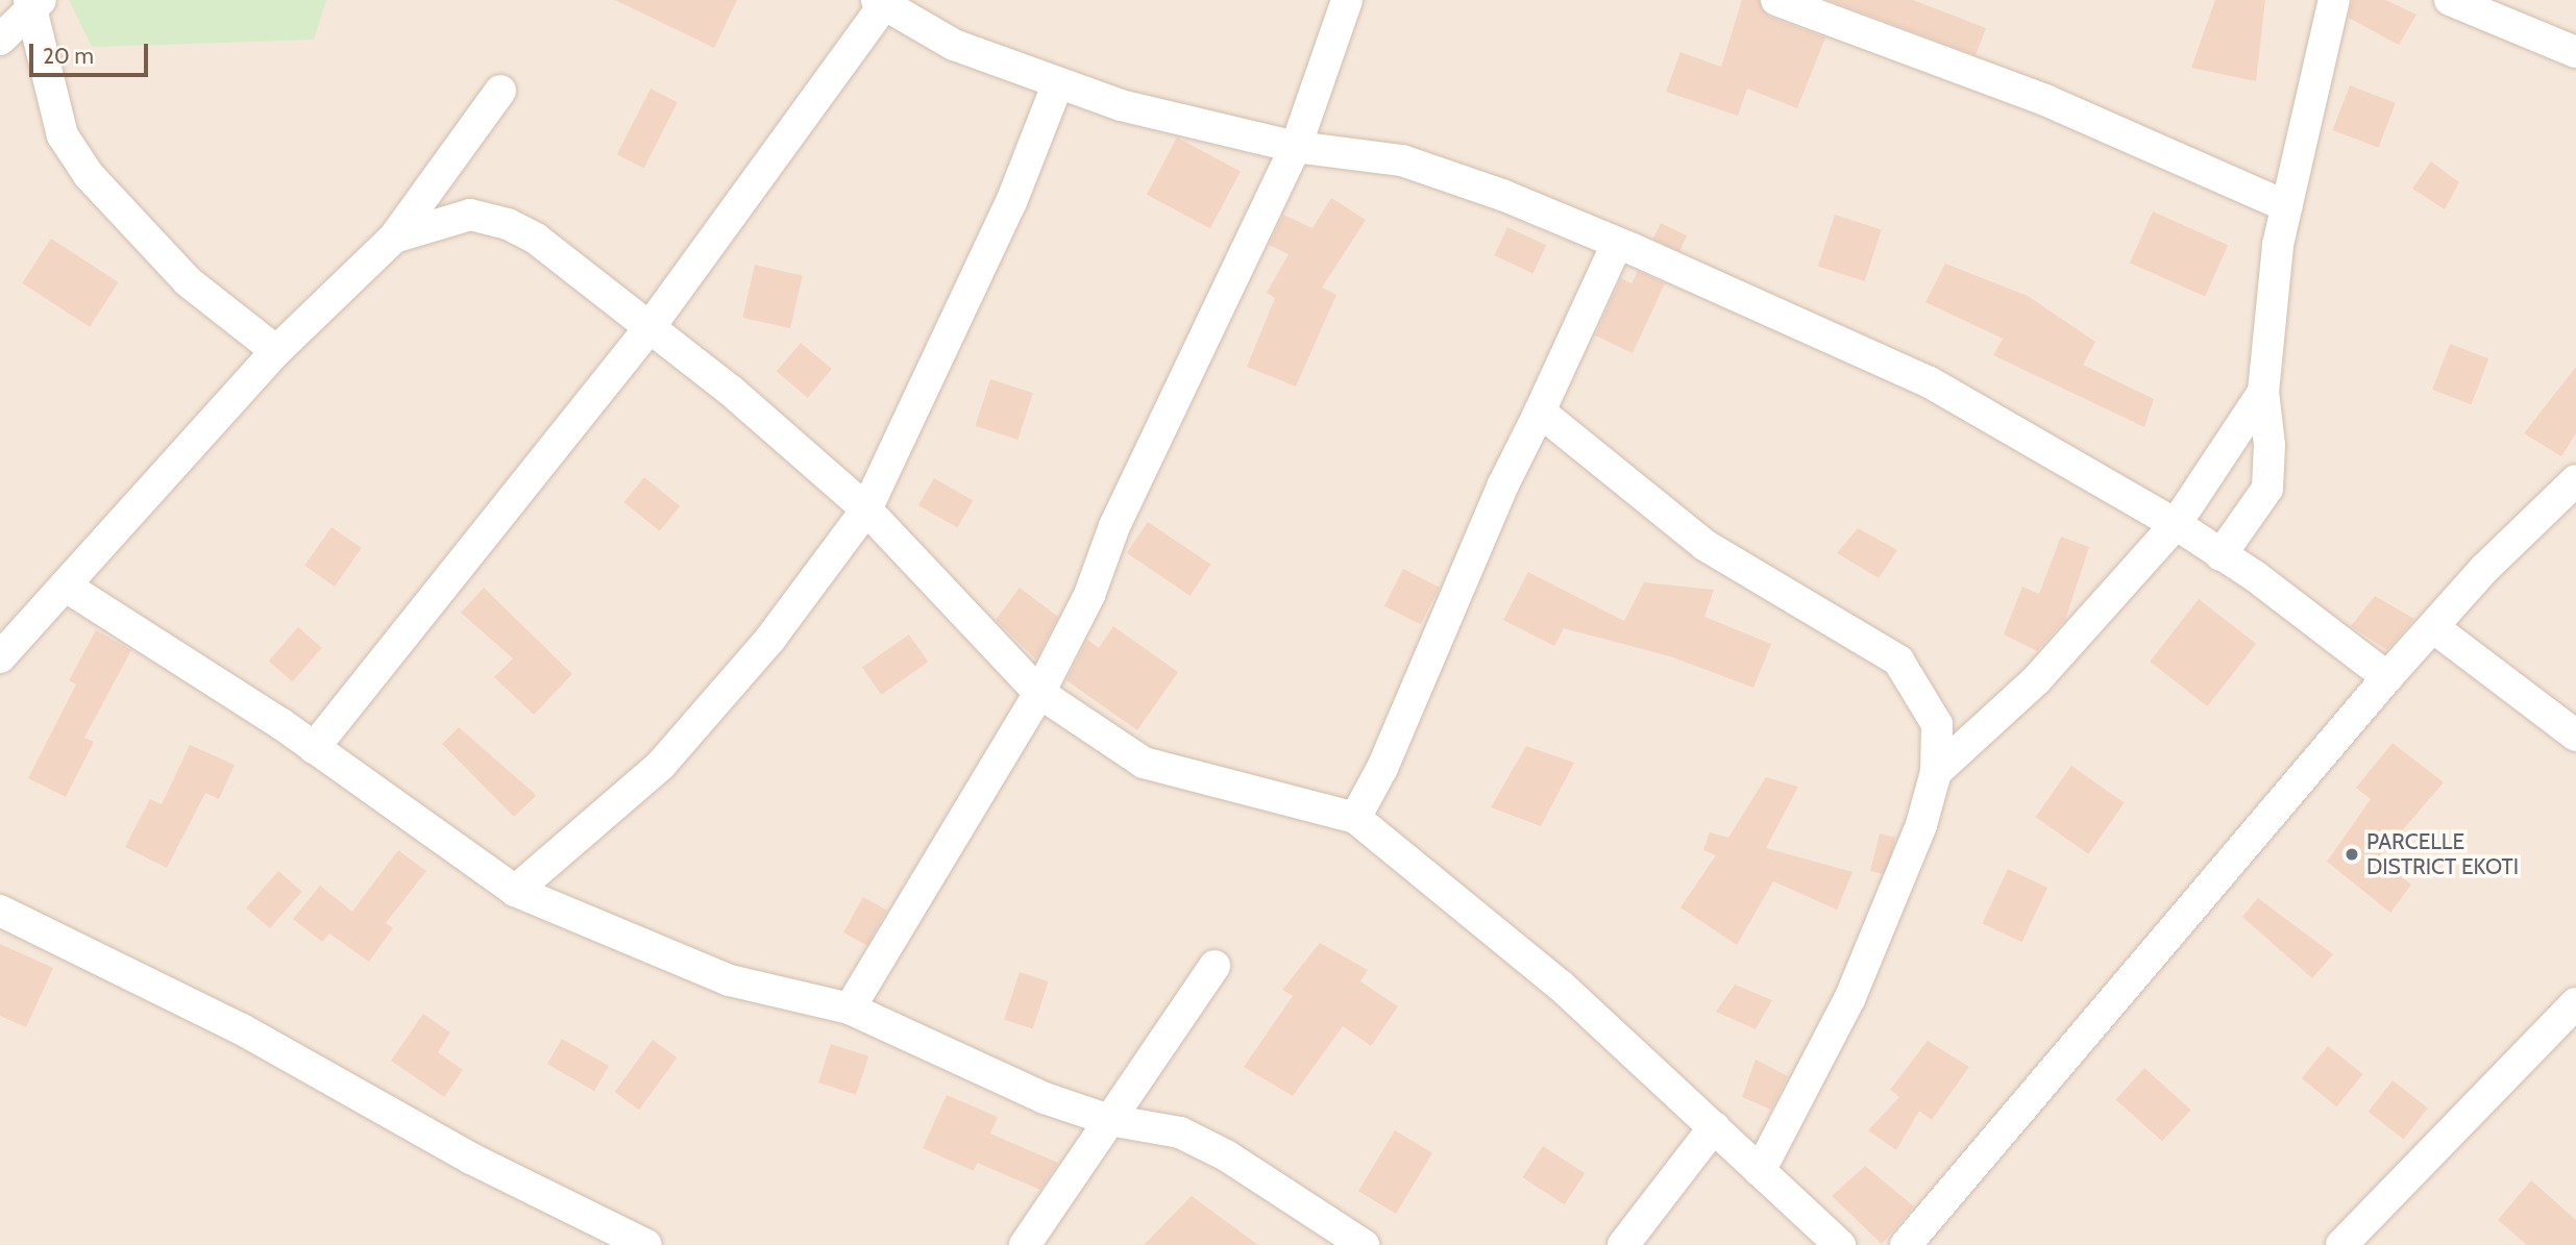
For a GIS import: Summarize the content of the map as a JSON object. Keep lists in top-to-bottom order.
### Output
{
  "places": ["PARCELLE DISTRICT EKOTI"],
  "scale_bar": "20 m"
}
